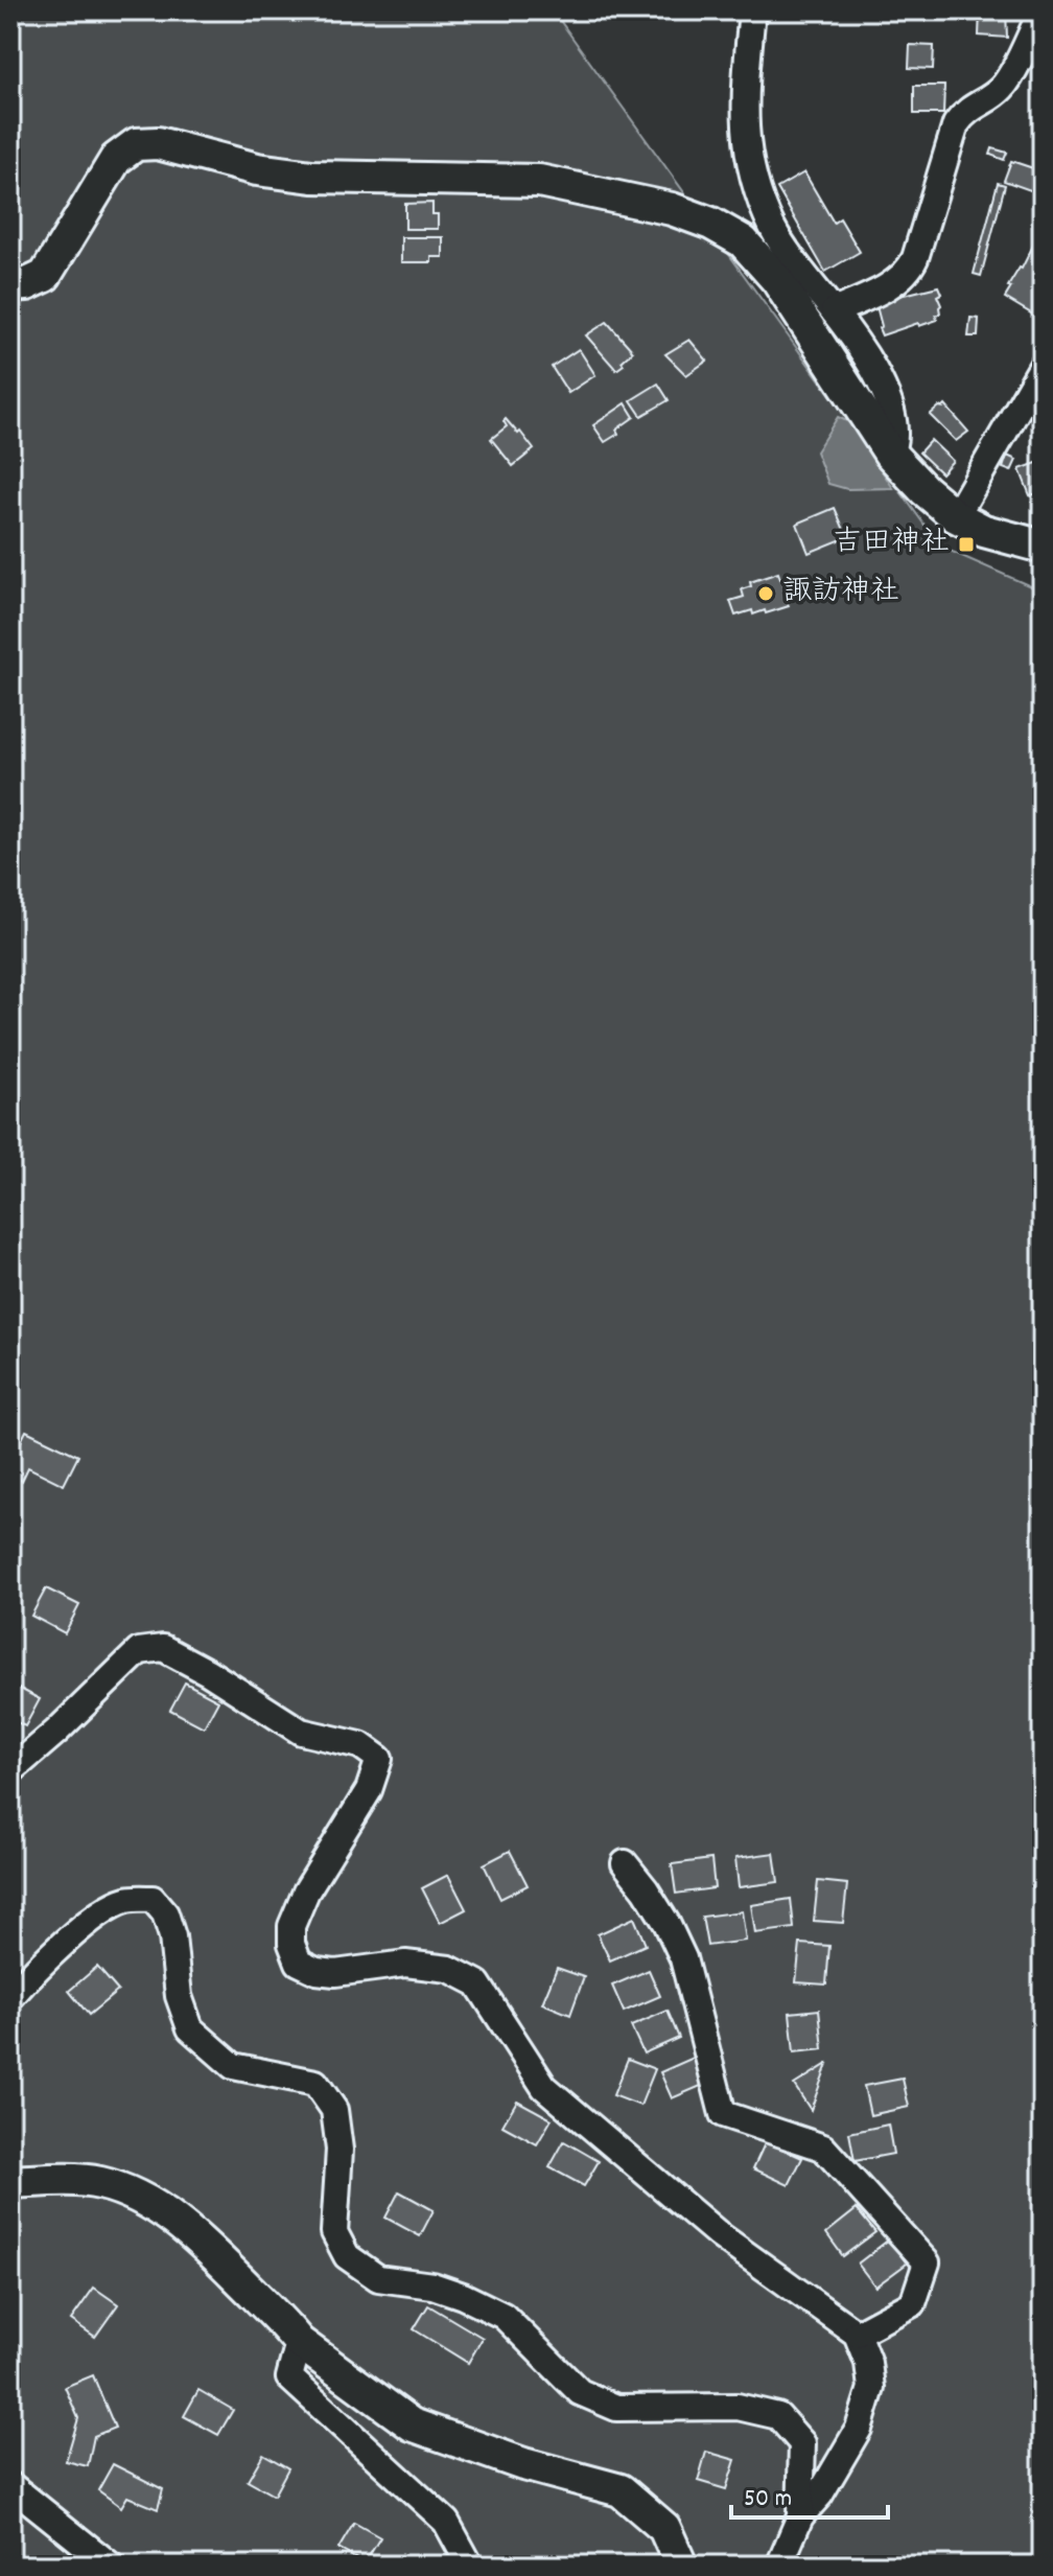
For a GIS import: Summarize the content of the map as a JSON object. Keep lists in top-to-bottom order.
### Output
{
  "places": {
    "transit": ["吉田神社"],
    "other": ["諏訪神社"]
  },
  "scale_bar": "50 m"
}
